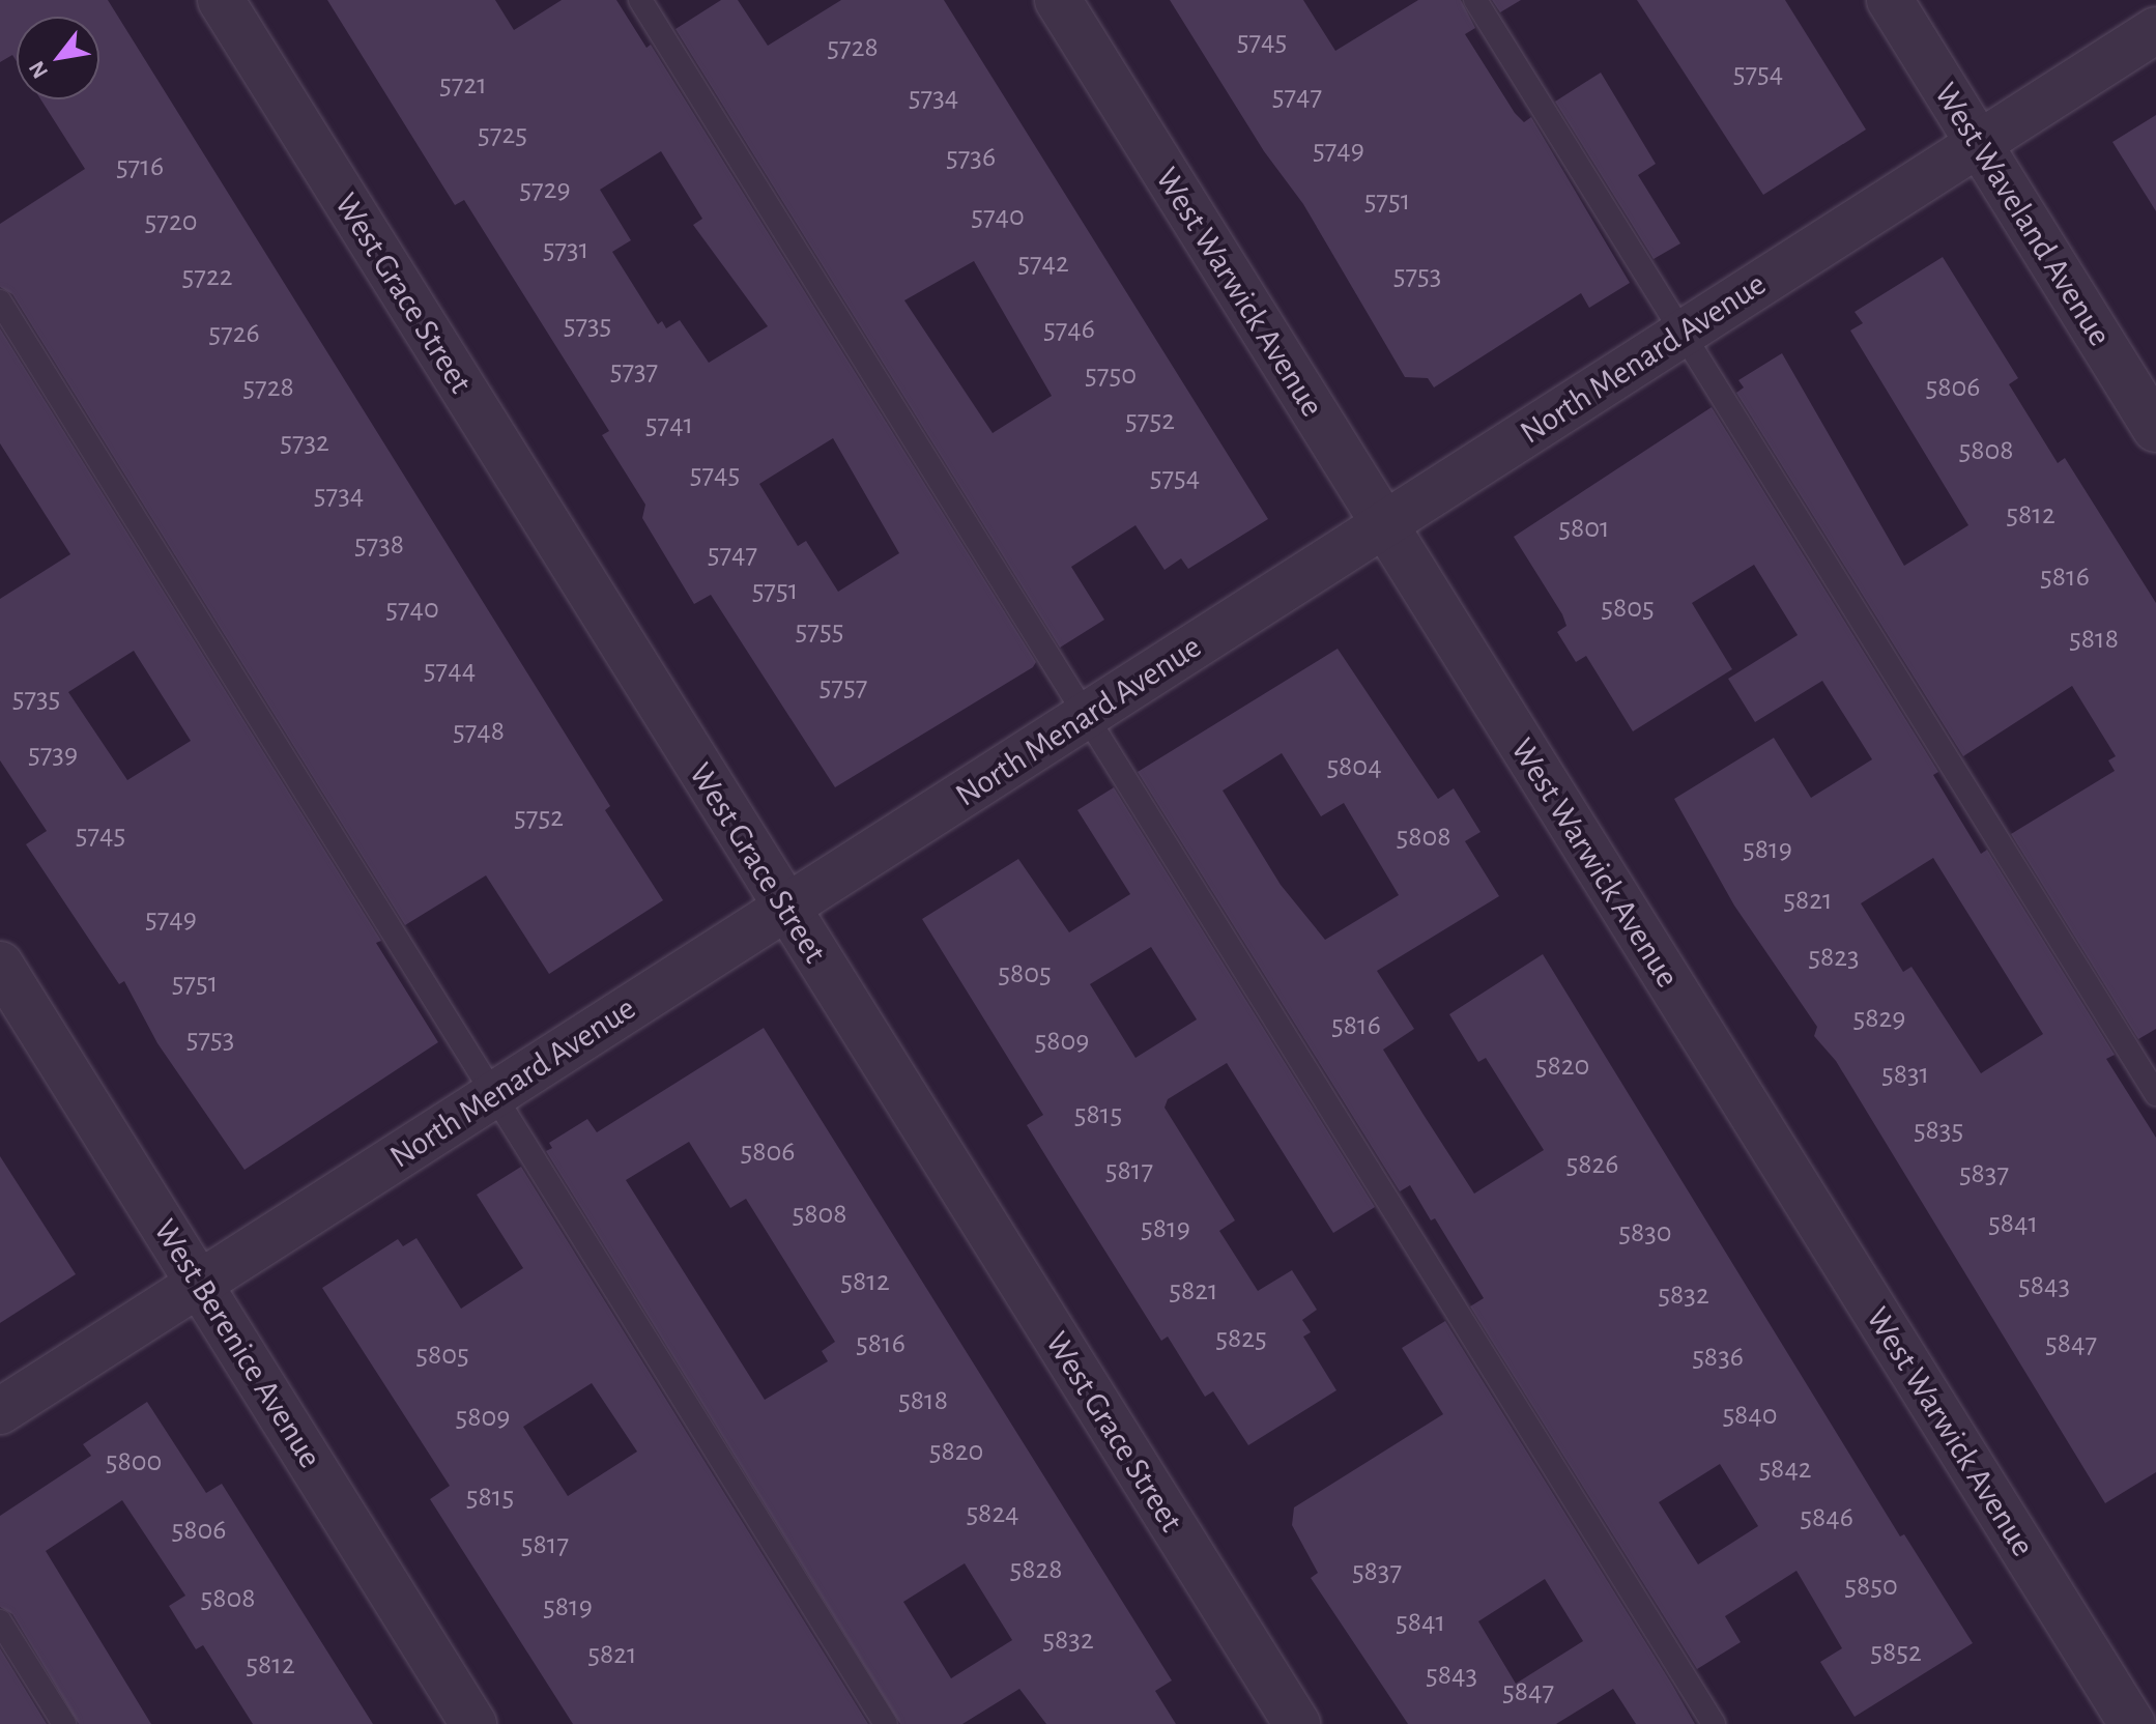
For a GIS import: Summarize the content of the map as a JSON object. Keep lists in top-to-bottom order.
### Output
{
  "streets": {
    "street": [
      "West Waveland Avenue",
      "West Warwick Avenue",
      "West Grace Street",
      "North Menard Avenue",
      "West Berenice Avenue"
    ]
  },
  "crossings": [
    ["West Waveland Avenue", "North Menard Avenue"],
    ["West Warwick Avenue", "North Menard Avenue"],
    ["West Grace Street", "North Menard Avenue"],
    ["North Menard Avenue", "West Berenice Avenue"]
  ],
  "house_numbers": [
    "5745",
    "5728",
    "5754",
    "5721",
    "5747",
    "5734",
    "5725",
    "5749",
    "5736",
    "5716",
    "5729",
    "5751",
    "5740",
    "5720",
    "5731",
    "5742",
    "5753",
    "5722",
    "5735",
    "5746",
    "5726",
    "5737",
    "5750",
    "5728",
    "5806",
    "5752",
    "5741",
    "5732",
    "5808",
    "5745",
    "5754",
    "5734",
    "5812",
    "5801",
    "5738",
    "5747",
    "5816",
    "5751",
    "5805",
    "5740",
    "5755",
    "5818",
    "5744",
    "5757",
    "5735",
    "5748",
    "5739",
    "5804",
    "5752",
    "5745",
    "5808",
    "5819",
    "5821",
    "5749",
    "5823",
    "5805",
    "5751",
    "5829",
    "5816",
    "5753",
    "5809",
    "5820",
    "5831",
    "5815",
    "5835",
    "5806",
    "5826",
    "5817",
    "5837",
    "5808",
    "5841",
    "5819",
    "5830",
    "5812",
    "5843",
    "5821",
    "5832",
    "5825",
    "5816",
    "5847",
    "5805",
    "5836",
    "5818",
    "5840",
    "5809",
    "5820",
    "5800",
    "5842",
    "5815",
    "5824",
    "5846",
    "5806",
    "5817",
    "5828",
    "5837",
    "5850",
    "5808",
    "5819",
    "5841",
    "5832",
    "5852",
    "5821",
    "5812",
    "5843",
    "5847"
  ],
  "north": "bottom left"
}
